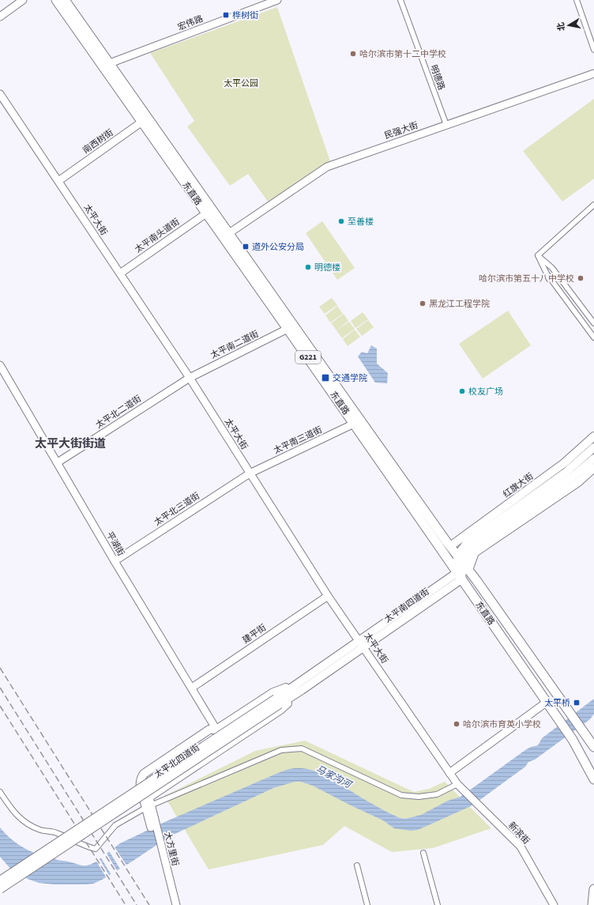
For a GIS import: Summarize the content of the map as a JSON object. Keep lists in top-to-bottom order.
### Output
{
  "streets": {
    "highway": ["东直路", "G221"],
    "main road": ["红旗大街", "太平南四道街", "太平北四道街"],
    "street": [
      "宏伟路",
      "明德路",
      "民强大街",
      "南西树街",
      "太平大街",
      "太平南头道街",
      "太平南二道街",
      "太平北二道街",
      "太平南三道街",
      "太平北三道街",
      "平湖街",
      "建平街",
      "新滨街",
      "大方里街"
    ]
  },
  "crossings": [
    ["宏伟路", "东直路"],
    ["明德路", "民强大街"],
    ["民强大街", "东直路"],
    ["南西树街", "东直路"],
    ["南西树街", "太平大街"],
    ["东直路", "太平南头道街"],
    ["东直路", "太平南二道街"],
    ["东直路", "太平南三道街"],
    ["东直路", "红旗大街"],
    ["东直路", "太平南四道街"],
    ["太平大街", "太平南头道街"],
    ["太平大街", "太平南二道街"],
    ["太平大街", "太平北二道街"],
    ["太平大街", "太平南三道街"],
    ["太平大街", "太平北三道街"],
    ["太平大街", "太平南四道街"],
    ["太平大街", "建平街"],
    ["太平大街", "太平北四道街"],
    ["太平大街", "新滨街"],
    ["太平南二道街", "太平北二道街"],
    ["太平北二道街", "平湖街"],
    ["太平南三道街", "太平北三道街"],
    ["太平北三道街", "平湖街"],
    ["平湖街", "建平街"],
    ["太平南四道街", "太平北四道街"]
  ],
  "districts": ["太平大街街道"],
  "water": ["马家沟河"],
  "parks": ["太平公园"],
  "places": {
    "transit": [
      "桦树街",
      "道外公安分局",
      "交通学院",
      "太平桥"
    ],
    "other": [
      "哈尔滨市第十二中学校",
      "至善楼",
      "明德楼",
      "哈尔滨市第五十八中学校",
      "黑龙江工程学院",
      "校友广场",
      "哈尔滨市育英小学校"
    ]
  },
  "north": "left"
}
